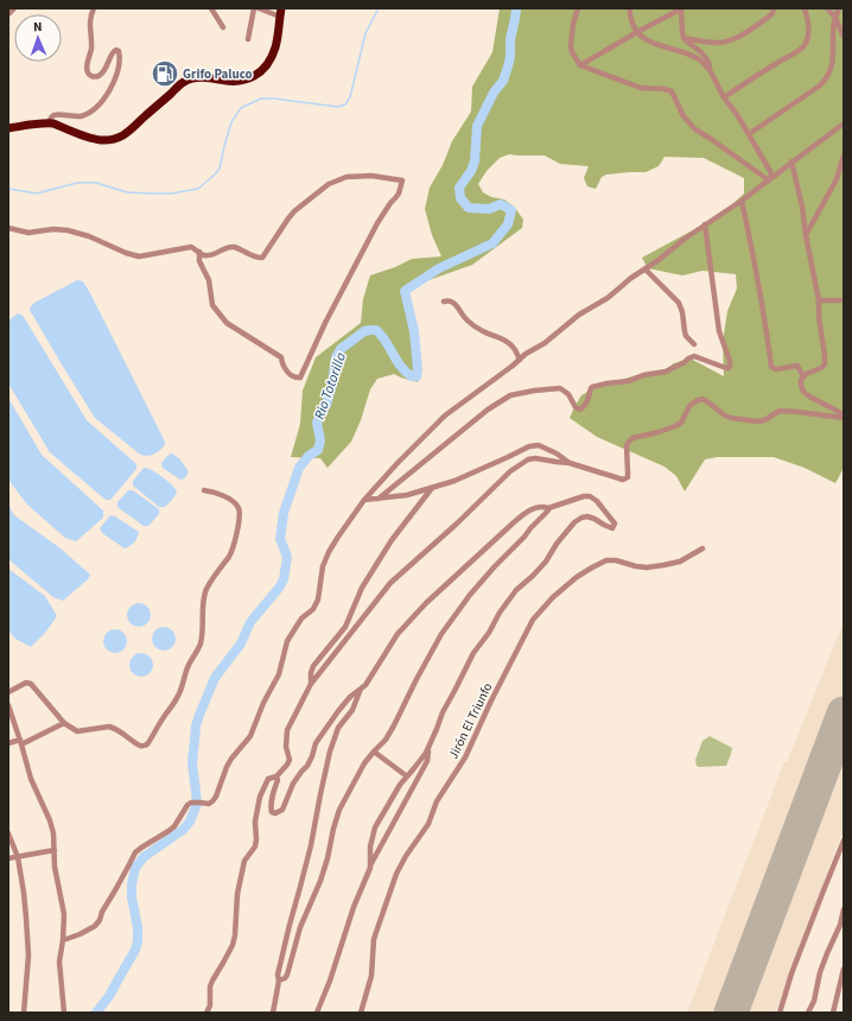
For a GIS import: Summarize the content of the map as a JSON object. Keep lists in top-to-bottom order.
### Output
{
  "streets": {
    "street": ["Jirón El Triunfo"]
  },
  "water": ["Rio Totorilla"],
  "places": {
    "fuel station": ["Grifo Paluco"]
  },
  "north": "top"
}
